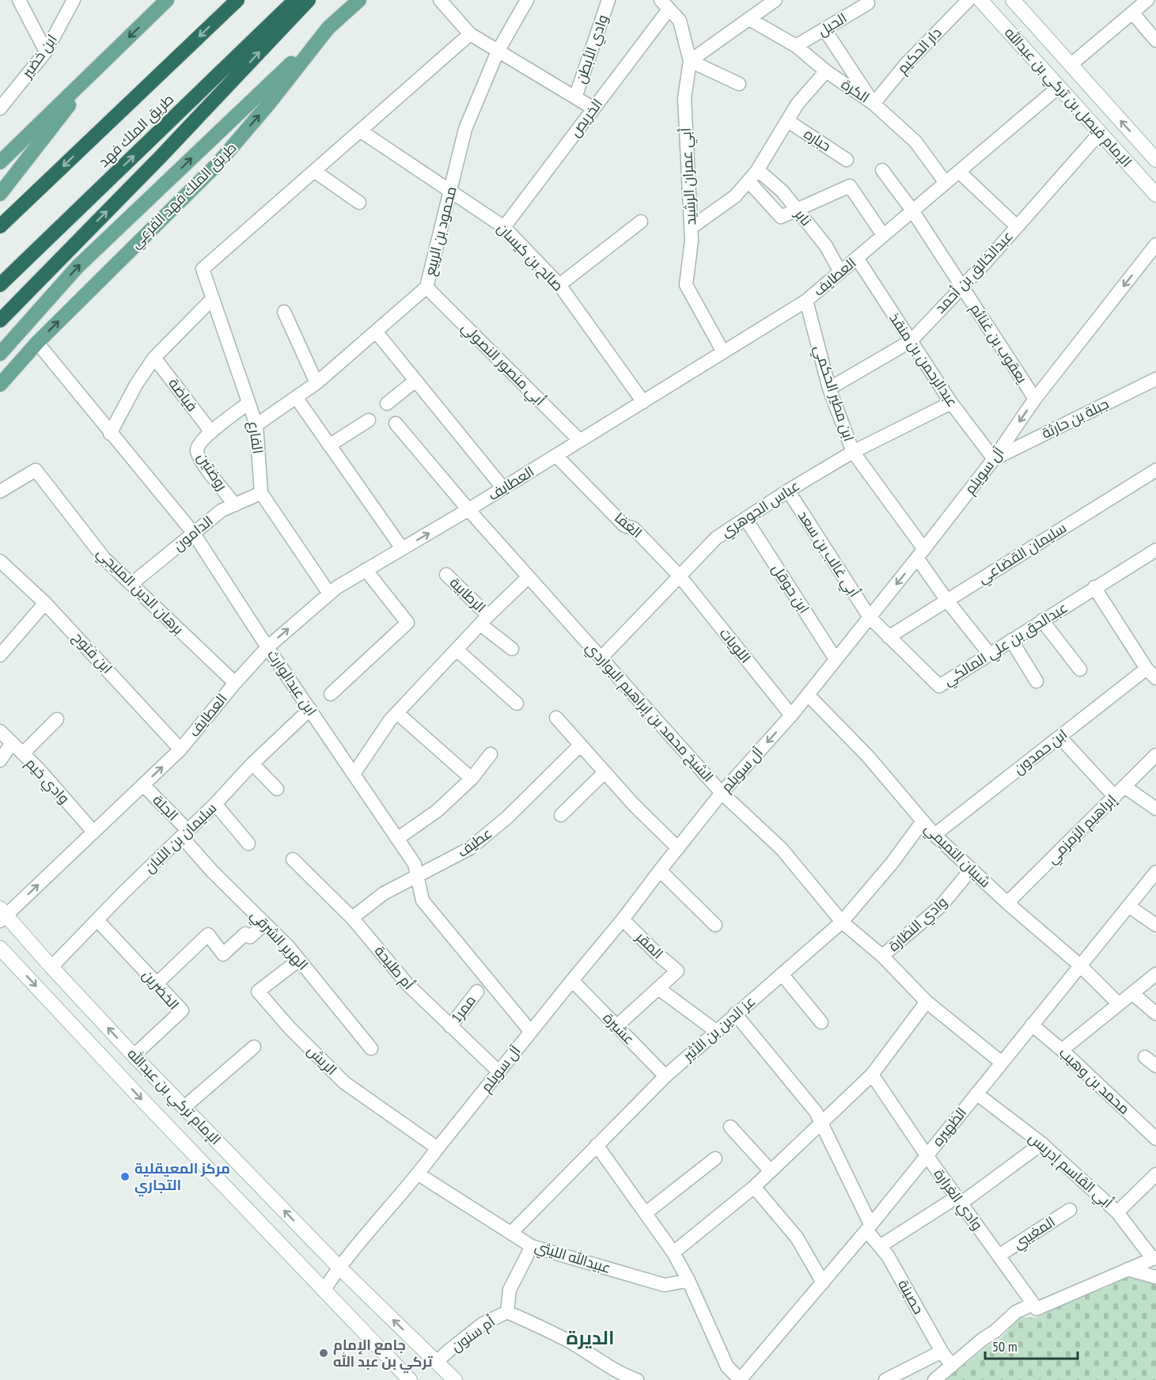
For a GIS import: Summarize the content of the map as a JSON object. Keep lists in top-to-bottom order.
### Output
{
  "streets": {
    "highway": ["طريق الملك فهد"],
    "main road": ["الإمام فيصل بن تركي بن عبدالله", "طريق الملك فهد الفرعي", "الإمام تركي بن عبدالله"],
    "street": [
      "الحيل",
      "وادي الأبطن",
      "دار الحكيم",
      "ابن خضير",
      "الكرة",
      "الخريص",
      "حباره",
      "أبي عمران الرشيد",
      "نابر",
      "محمود بن الربيع",
      "صالح بن كيسان",
      "عبدالخالق بن أحمد",
      "العطايف",
      "يعقوب بن غنائم",
      "عبدالرحمن بن منقذ",
      "أبي منصور النصولي",
      "ابن مطير الحكمي",
      "فياضة",
      "جبلة بن حارثة",
      "الفارع",
      "آل سويلم",
      "روضتين",
      "عباس الجوهري",
      "الغفا",
      "الدامون",
      "سليمان القضاعي",
      "أبي غالب بن سعد",
      "ابن حوقل",
      "برهان الدين المليجي",
      "الرطابية",
      "عبدالحق بن علي المالكي",
      "اللويات",
      "ابن فتوح",
      "ابن عبدالوارث",
      "الشيخ محمد بن إبراهيم البواردي",
      "ابن حمدون",
      "وادي خيم",
      "الجلة",
      "إبراهيم الزمزمي",
      "سليمان بن اللبان",
      "عطيف",
      "شيبان التميمي",
      "وادي النظارة",
      "الهرير الشرقي",
      "المقر",
      "أم طليحة",
      "الخضرين",
      "ممر1",
      "عشيرة",
      "عز الدين بن الأثير",
      "الريش",
      "محمد بن وهيب",
      "الظهيره",
      "أبي القاسم إدريس",
      "وادي الغرارة",
      "المغيبي",
      "عبيدالله الليثي",
      "حصينة",
      "أم سنون"
    ]
  },
  "crossings": [
    ["الحيل", "الكرة"],
    ["دار الحكيم", "الكرة"],
    ["الكرة", "العطايف"],
    ["الإمام فيصل بن تركي بن عبدالله", "عبدالخالق بن أحمد"],
    ["الإمام فيصل بن تركي بن عبدالله", "العطايف"],
    ["الخريص", "أبي عمران الرشيد"],
    ["الخريص", "صالح بن كيسان"],
    ["أبي عمران الرشيد", "العطايف"],
    ["طريق الملك فهد الفرعي", "ابن عبدالوارث"],
    ["نابر", "العطايف"],
    ["محمود بن الربيع", "صالح بن كيسان"],
    ["محمود بن الربيع", "أبي منصور النصولي"],
    ["محمود بن الربيع", "الفارع"],
    ["صالح بن كيسان", "العطايف"],
    ["عبدالخالق بن أحمد", "يعقوب بن غنائم"],
    ["عبدالخالق بن أحمد", "عبدالرحمن بن منقذ"],
    ["عبدالخالق بن أحمد", "ابن مطير الحكمي"],
    ["العطايف", "يعقوب بن غنائم"],
    ["العطايف", "عبدالرحمن بن منقذ"],
    ["العطايف", "أبي منصور النصولي"],
    ["العطايف", "ابن مطير الحكمي"],
    ["العطايف", "الغفا"],
    ["العطايف", "برهان الدين المليجي"],
    ["العطايف", "ابن فتوح"],
    ["العطايف", "ابن عبدالوارث"],
    ["العطايف", "الشيخ محمد بن إبراهيم البواردي"],
    ["العطايف", "وادي خيم"],
    ["العطايف", "الجلة"],
    ["العطايف", "الإمام تركي بن عبدالله"],
    ["يعقوب بن غنائم", "آل سويلم"],
    ["عبدالرحمن بن منقذ", "جبلة بن حارثة"],
    ["عبدالرحمن بن منقذ", "آل سويلم"],
    ["عبدالرحمن بن منقذ", "عباس الجوهري"],
    ["ابن مطير الحكمي", "آل سويلم"],
    ["ابن مطير الحكمي", "عباس الجوهري"],
    ["ابن مطير الحكمي", "سليمان القضاعي"],
    ["ابن مطير الحكمي", "عبدالحق بن علي المالكي"],
    ["فياضة", "روضتين"],
    ["جبلة بن حارثة", "آل سويلم"],
    ["الفارع", "روضتين"],
    ["الفارع", "الدامون"],
    ["آل سويلم", "أبي غالب بن سعد"],
    ["آل سويلم", "ابن حوقل"],
    ["آل سويلم", "عبدالحق بن علي المالكي"],
    ["آل سويلم", "اللويات"],
    ["آل سويلم", "ابن عبدالوارث"],
    ["آل سويلم", "الشيخ محمد بن إبراهيم البواردي"],
    ["آل سويلم", "شيبان التميمي"],
    ["آل سويلم", "المقر"],
    ["آل سويلم", "أم طليحة"],
    ["آل سويلم", "عشيرة"],
    ["آل سويلم", "الريش"],
    ["آل سويلم", "الإمام تركي بن عبدالله"],
    ["آل سويلم", "عبيدالله الليثي"],
    ["روضتين", "الدامون"],
    ["عباس الجوهري", "الغفا"],
    ["عباس الجوهري", "أبي غالب بن سعد"],
    ["عباس الجوهري", "ابن حوقل"],
    ["عباس الجوهري", "اللويات"],
    ["عباس الجوهري", "الشيخ محمد بن إبراهيم البواردي"],
    ["الغفا", "اللويات"],
    ["الدامون", "برهان الدين المليجي"],
    ["الدامون", "ابن عبدالوارث"],
    ["سليمان القضاعي", "عبدالحق بن علي المالكي"],
    ["أبي غالب بن سعد", "عبدالحق بن علي المالكي"],
    ["ابن عبدالوارث", "سليمان بن اللبان"],
    ["ابن عبدالوارث", "عطيف"],
    ["الشيخ محمد بن إبراهيم البواردي", "وادي النظارة"],
    ["الشيخ محمد بن إبراهيم البواردي", "عز الدين بن الأثير"],
    ["الشيخ محمد بن إبراهيم البواردي", "الظهيره"],
    ["ابن حمدون", "شيبان التميمي"],
    ["الجلة", "سليمان بن اللبان"],
    ["الجلة", "الهرير الشرقي"],
    ["إبراهيم الزمزمي", "شيبان التميمي"],
    ["سليمان بن اللبان", "الهرير الشرقي"],
    ["سليمان بن اللبان", "الخضرين"],
    ["سليمان بن اللبان", "الإمام تركي بن عبدالله"],
    ["عطيف", "أم طليحة"],
    ["شيبان التميمي", "وادي النظارة"],
    ["شيبان التميمي", "عز الدين بن الأثير"],
    ["شيبان التميمي", "الظهيره"],
    ["الهرير الشرقي", "الريش"],
    ["أم طليحة", "ممر1"],
    ["الخضرين", "الإمام تركي بن عبدالله"],
    ["عشيرة", "عز الدين بن الأثير"],
    ["عز الدين بن الأثير", "عبيدالله الليثي"],
    ["عز الدين بن الأثير", "حصينة"],
    ["محمد بن وهيب", "الظهيره"],
    ["الإمام تركي بن عبدالله", "أم سنون"],
    ["الظهيره", "أبي القاسم إدريس"],
    ["الظهيره", "وادي الغرارة"],
    ["الظهيره", "حصينة"],
    ["وادي الغرارة", "المغيبي"]
  ],
  "districts": ["الديرة"],
  "places": ["مركز المعيقلية التجاري", "جامع الإمام تركي بن عبد الله"],
  "scale_bar": "50 m"
}
